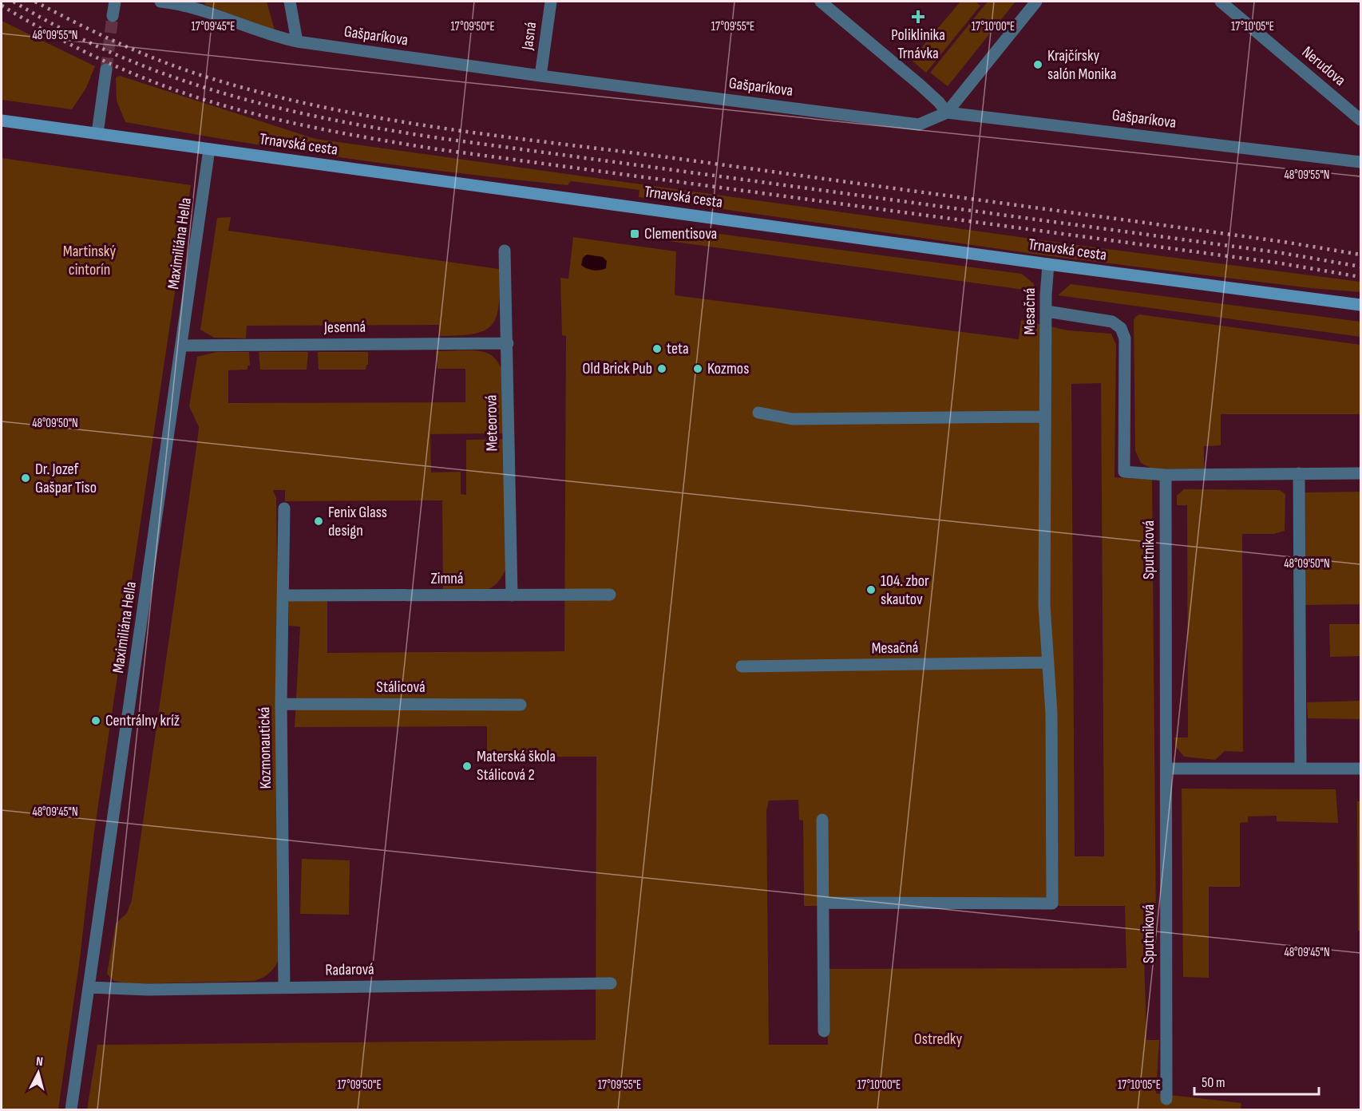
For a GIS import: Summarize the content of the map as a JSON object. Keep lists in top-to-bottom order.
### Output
{
  "streets": {
    "main road": ["Trnavská cesta"],
    "street": [
      "Gašparíkova",
      "Jasná",
      "Nerudova",
      "Maximiliána Hella",
      "Mesačná",
      "Jesenná",
      "Meteorová",
      "Sputniková",
      "Zimná",
      "Stálicová",
      "Kozmonautická",
      "Radarová"
    ]
  },
  "crossings": [
    ["Gašparíkova", "Jasná"],
    ["Trnavská cesta", "Maximiliána Hella"],
    ["Trnavská cesta", "Mesačná"],
    ["Maximiliána Hella", "Jesenná"],
    ["Maximiliána Hella", "Radarová"],
    ["Jesenná", "Meteorová"],
    ["Meteorová", "Zimná"],
    ["Zimná", "Kozmonautická"],
    ["Stálicová", "Kozmonautická"],
    ["Kozmonautická", "Radarová"]
  ],
  "parks": ["Martinský cintorín", "Ostredky"],
  "places": {
    "health": ["Poliklinika Trnávka"],
    "other": [
      "Krajčírsky salón Monika",
      "teta",
      "Old Brick Pub",
      "Kozmos",
      "Dr. Jozef Gašpar Tiso",
      "Fenix Glass design",
      "104. zbor skautov",
      "Centrálny kríž",
      "Materská škola Stálicová 2"
    ],
    "transit": ["Clementisova"]
  },
  "scale_bar": "50 m",
  "north": "top",
  "coordinates": [
    "17°09'45\"E",
    "17°09'50\"E",
    "17°09'55\"E",
    "17°10'00\"E",
    "17°10'05\"E",
    "48°09'55\"N",
    "48°09'50\"N",
    "48°09'45\"N"
  ]
}
